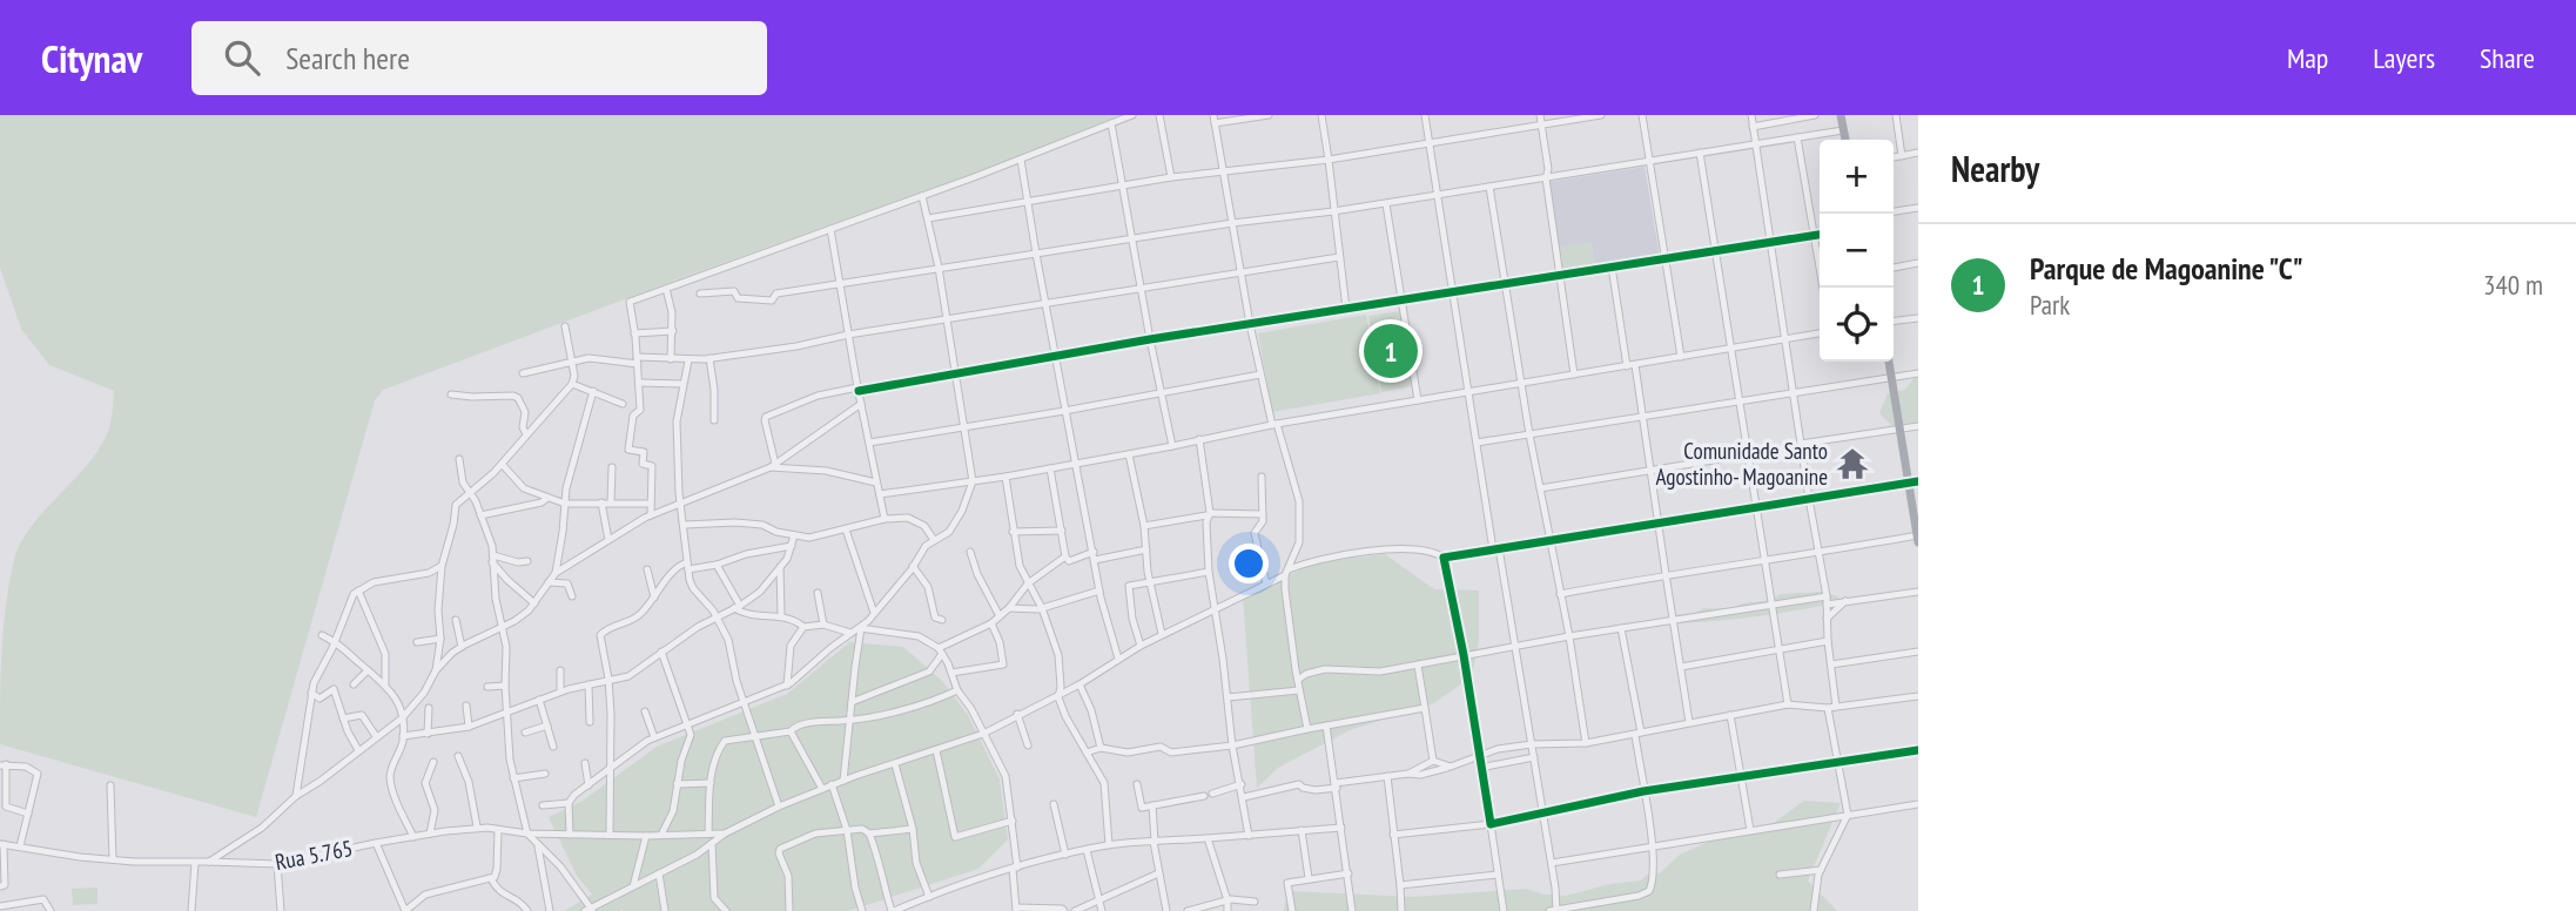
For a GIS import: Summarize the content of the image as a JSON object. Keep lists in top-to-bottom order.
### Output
{
  "streets": {
    "street": ["Rua 5.765"]
  },
  "places": {
    "temple": ["Comunidade Santo Agostinho- Magoanine"]
  },
  "page": {
    "header": "Citynav",
    "search": "Search here",
    "nav": ["Map", "Layers", "Share"],
    "heading": "Nearby",
    "map_buttons": ["+", "−"],
    "list": [
      {
        "mark": "1",
        "name": "Parque de Magoanine \"C\"",
        "note": "Park",
        "value": "340 m"
      }
    ],
    "pins": "1"
  }
}
